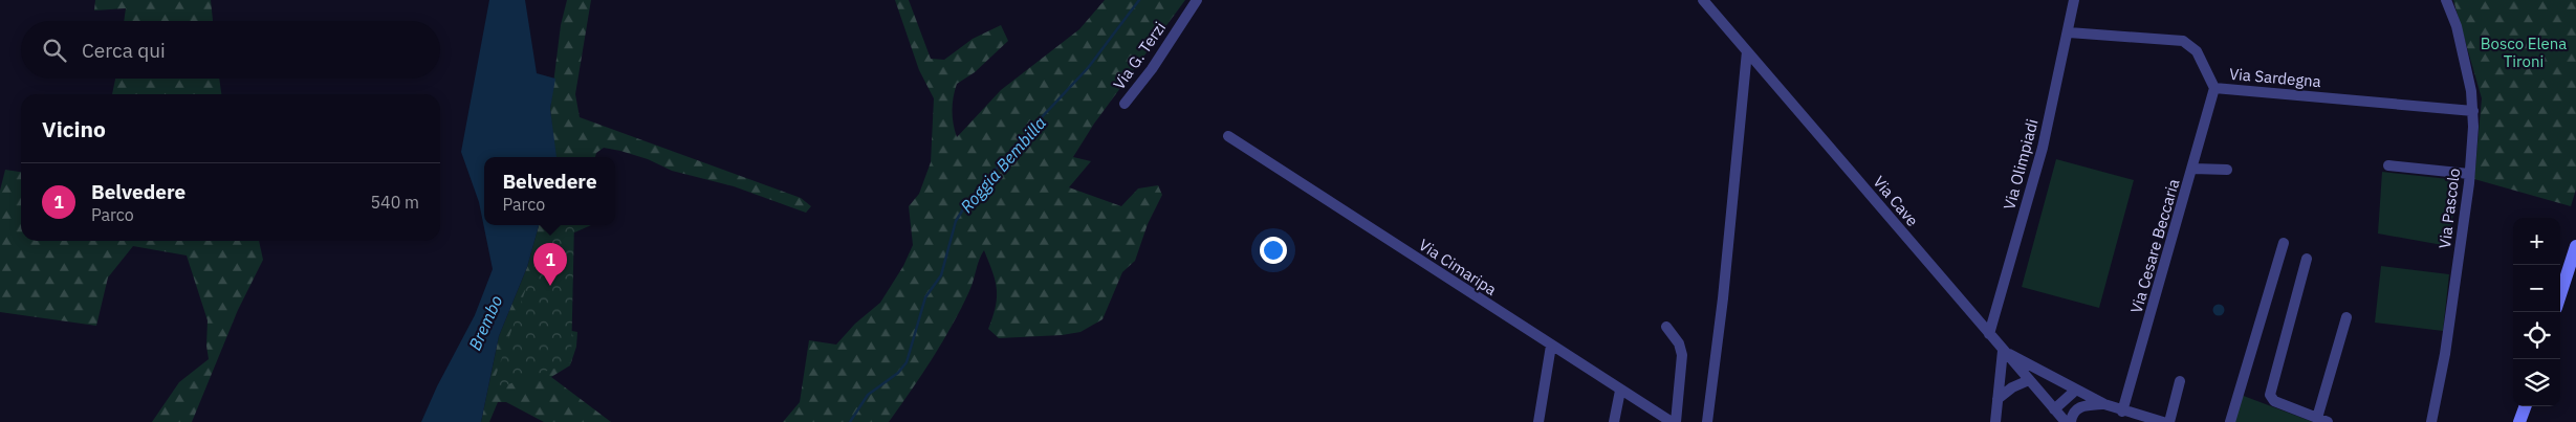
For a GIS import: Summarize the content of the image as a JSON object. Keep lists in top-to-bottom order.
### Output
{
  "streets": {
    "street": [
      "Via G. Terzi",
      "Via Sardegna",
      "Via Olimpiadi",
      "Via Cave",
      "Via Pascolo",
      "Via Cesare Beccaria",
      "Via Cimaripa"
    ]
  },
  "crossings": [
    ["Via Sardegna", "Via Olimpiadi"],
    ["Via Sardegna", "Via Pascolo"],
    ["Via Sardegna", "Via Cesare Beccaria"],
    ["Via Olimpiadi", "Via Cave"]
  ],
  "water": ["Roggia Bembilla", "Brembo"],
  "parks": ["Bosco Elena Tironi"],
  "page": {
    "search": "Cerca qui",
    "heading": "Vicino",
    "popup": ["Belvedere", "Parco"],
    "list": [
      {
        "mark": "1",
        "name": "Belvedere",
        "note": "Parco",
        "value": "540 m"
      }
    ],
    "map_buttons": ["+", "−"],
    "pins": "1"
  }
}
